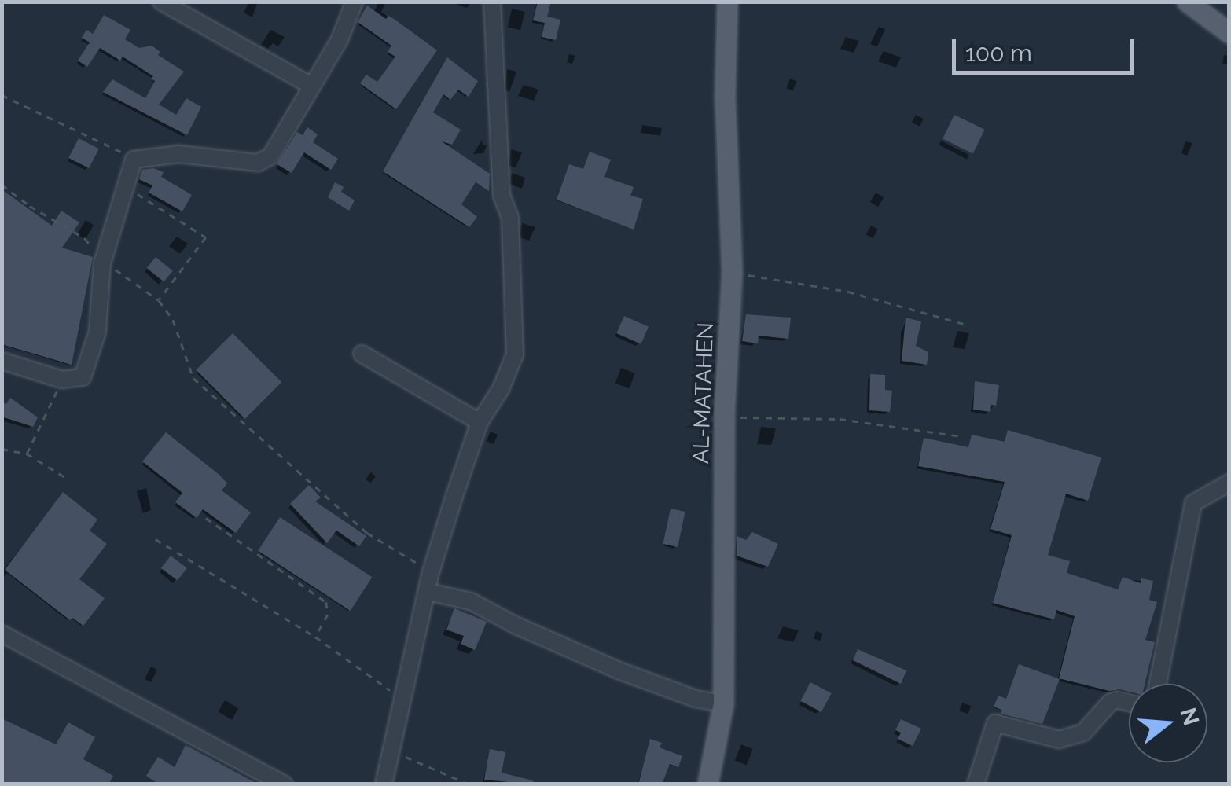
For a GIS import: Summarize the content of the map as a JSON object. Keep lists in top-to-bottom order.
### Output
{
  "streets": {
    "main road": ["AL-MATAHEN"]
  },
  "scale_bar": "100 m",
  "north": "right"
}
